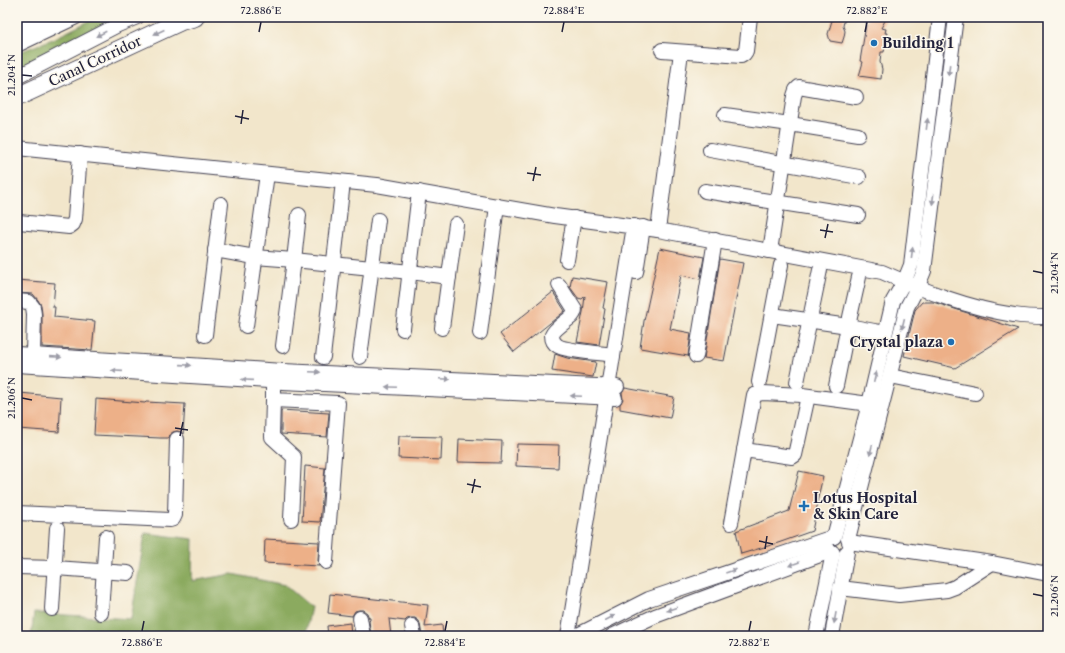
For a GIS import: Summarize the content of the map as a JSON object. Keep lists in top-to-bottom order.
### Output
{
  "streets": {
    "main road": ["Canal Corridor"]
  },
  "one_way": ["Canal Corridor"],
  "places": {
    "other": ["Building 1", "Crystal plaza"],
    "health": ["Lotus Hospital & Skin Care"]
  },
  "coordinates": [
    "72.886°E",
    "72.884°E",
    "72.882°E",
    "21.204°N",
    "21.206°N"
  ]
}
